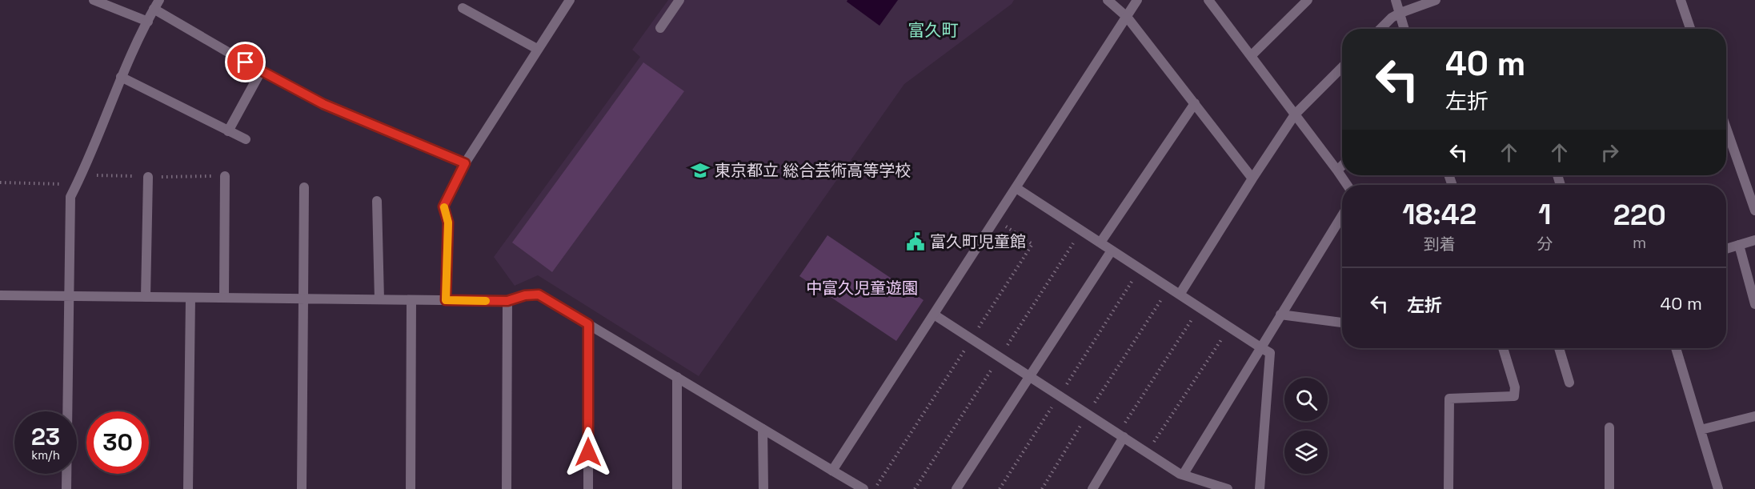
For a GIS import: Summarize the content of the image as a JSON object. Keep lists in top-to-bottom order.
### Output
{
  "districts": ["富久町"],
  "parks": ["中富久児童遊園"],
  "places": {
    "school or university": ["東京都立 総合芸術高等学校"],
    "public building": ["富久町児童館"]
  },
  "page": {
    "turn": ["40 m", "左折"],
    "eta": [
      "18:42",
      "到着",
      "1",
      "分",
      "220",
      "m"
    ],
    "list": [
      {
        "name": "左折",
        "value": "40 m"
      }
    ],
    "speed": "23 km/h",
    "limit": "30"
  }
}
